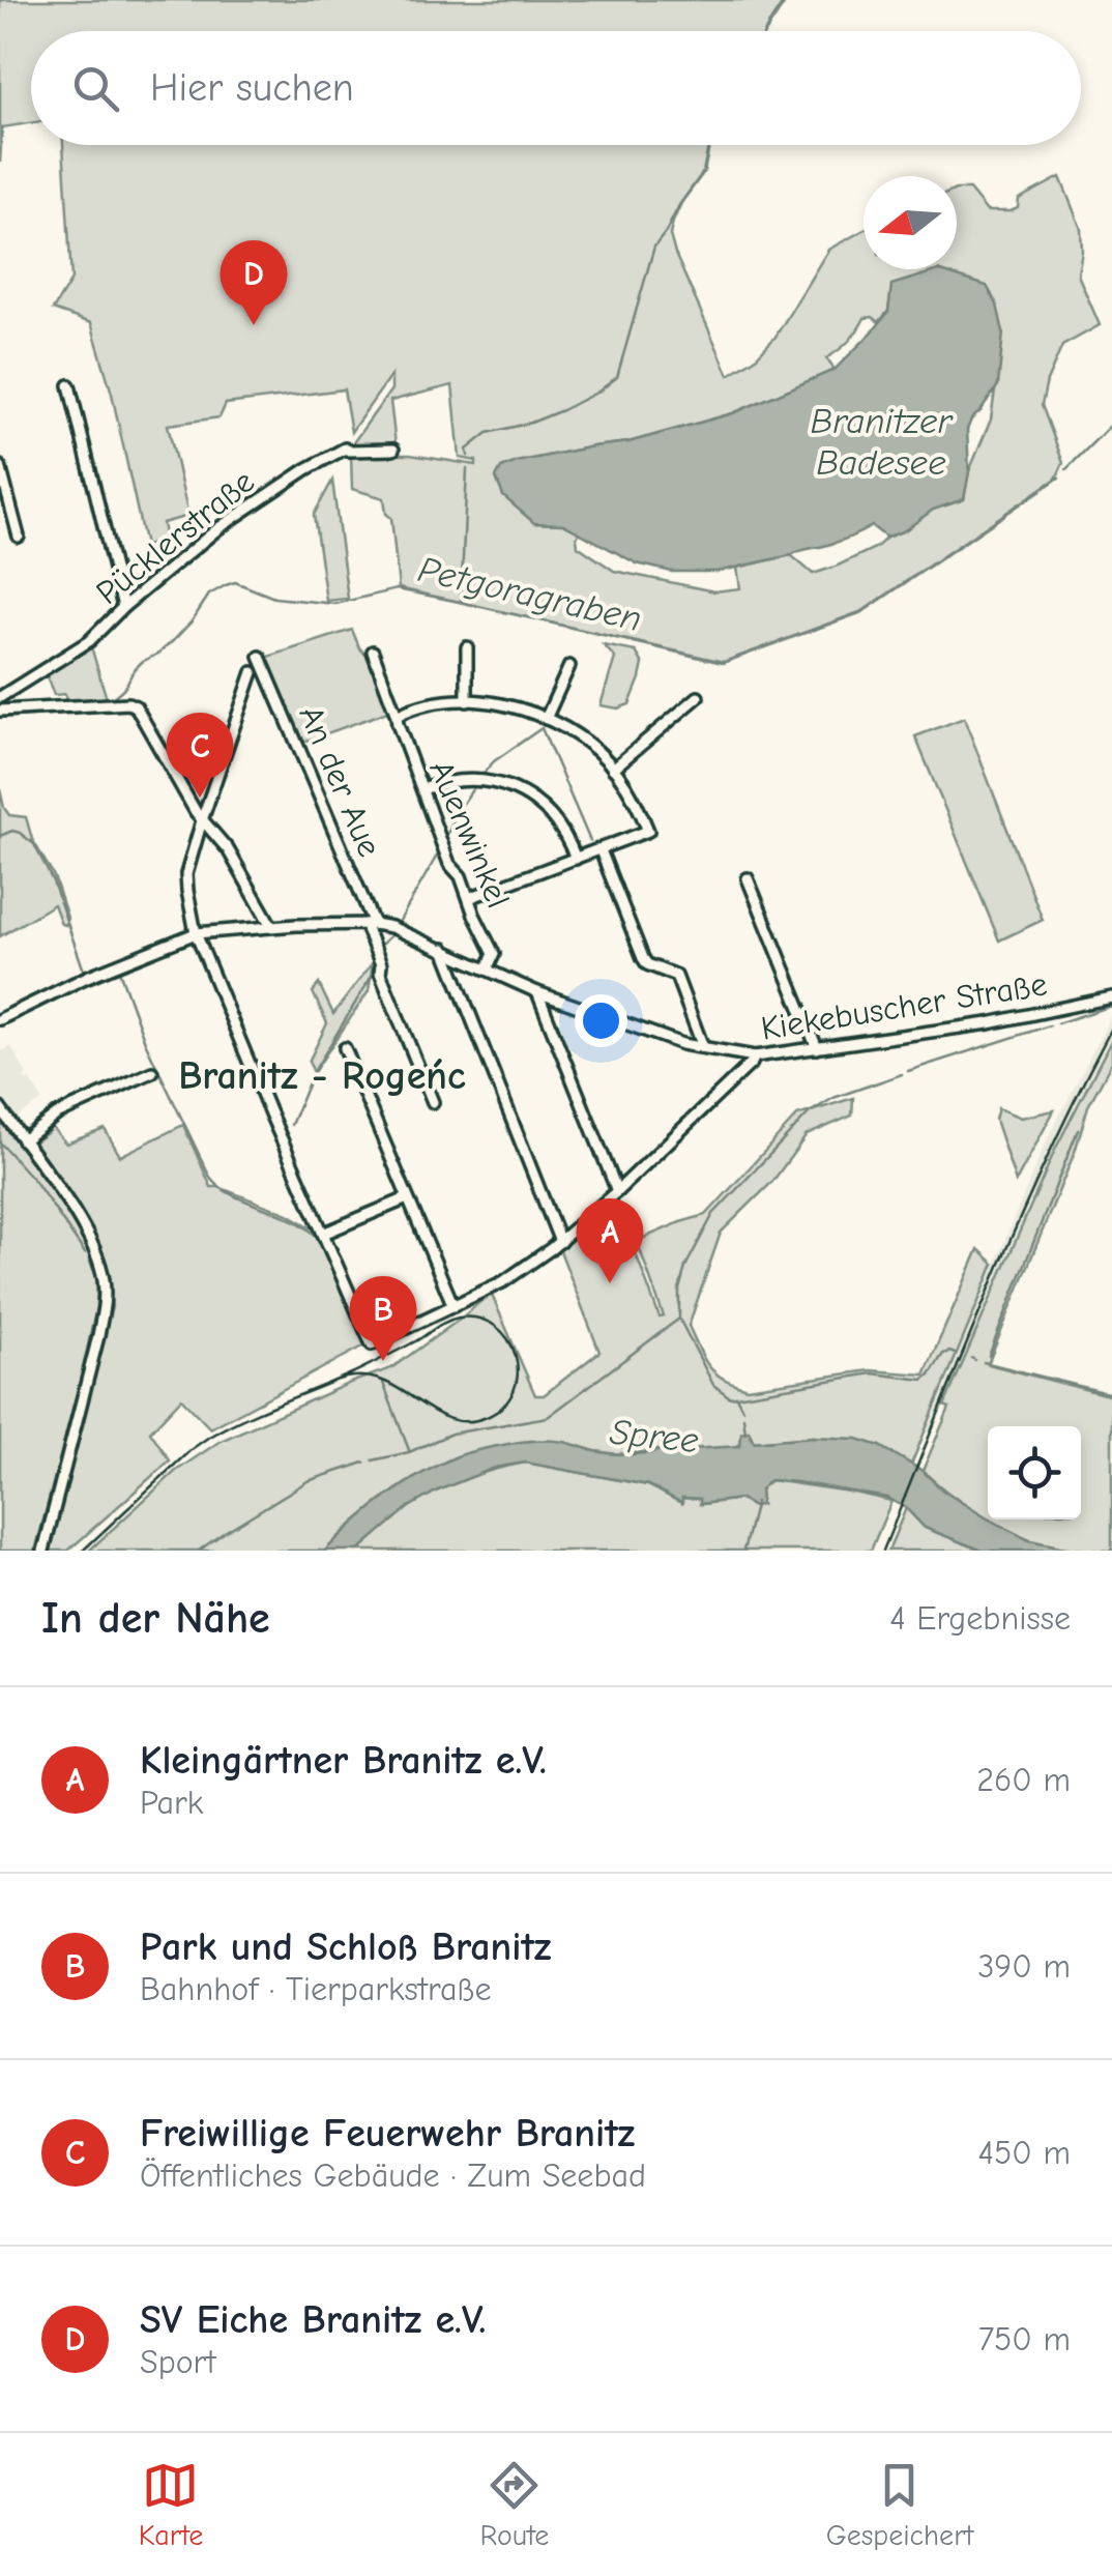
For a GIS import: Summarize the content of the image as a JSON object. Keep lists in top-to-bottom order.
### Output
{
  "streets": {
    "street": [
      "Pücklerstraße",
      "An der Aue",
      "Auenwinkel",
      "Kiekebuscher Straße"
    ]
  },
  "crossings": [
    ["An der Aue", "Kiekebuscher Straße"],
    ["Auenwinkel", "Kiekebuscher Straße"]
  ],
  "districts": ["Branitz - Rogeńc"],
  "water": ["Branitzer Badesee", "Petgoragraben", "Spree"],
  "north": "left",
  "page": {
    "search": "Hier suchen",
    "pins": [
      "D",
      "C",
      "A",
      "B"
    ],
    "heading": ["In der Nähe", "4 Ergebnisse"],
    "list": [
      {
        "mark": "A",
        "name": "Kleingärtner Branitz e.V.",
        "note": "Park",
        "value": "260 m"
      },
      {
        "mark": "B",
        "name": "Park und Schloß Branitz",
        "note": "Bahnhof · Tierparkstraße",
        "value": "390 m"
      },
      {
        "mark": "C",
        "name": "Freiwillige Feuerwehr Branitz",
        "note": "Öffentliches Gebäude · Zum Seebad",
        "value": "450 m"
      },
      {
        "mark": "D",
        "name": "SV Eiche Branitz e.V.",
        "note": "Sport",
        "value": "750 m"
      }
    ],
    "nav": ["Karte", "Route", "Gespeichert"]
  }
}
